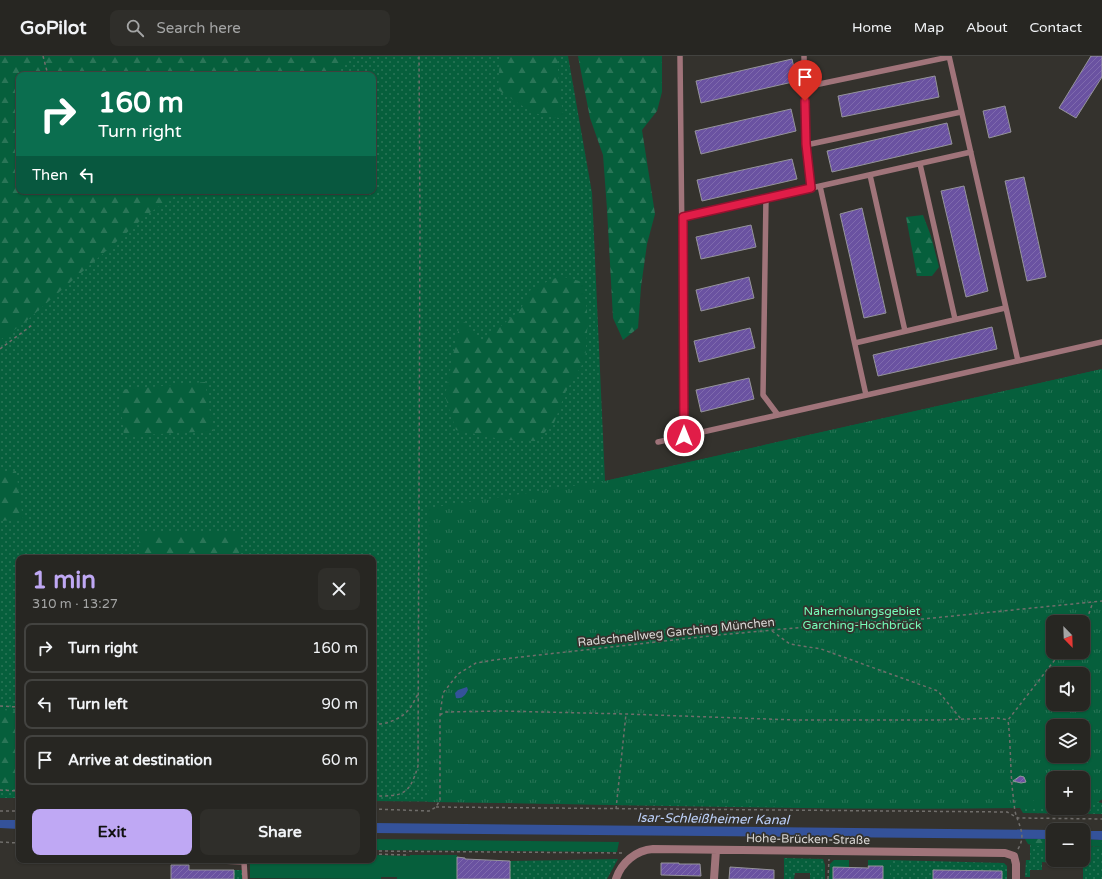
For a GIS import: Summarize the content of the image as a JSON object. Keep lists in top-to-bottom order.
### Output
{
  "streets": {
    "street": ["Hohe-Brücken-Straße"],
    "path": ["Radschnellweg Garching München"]
  },
  "water": ["Isar-Schleißheimer Kanal"],
  "parks": ["Naherholungsgebiet Garching-Hochbrück"],
  "north": "bottom right",
  "page": {
    "header": "GoPilot",
    "search": "Search here",
    "nav": [
      "Home",
      "Map",
      "About",
      "Contact"
    ],
    "turn": ["160 m", "Turn right"],
    "then": "Then",
    "heading": ["1 min", "310 m · 13:27"],
    "map_buttons": ["+", "−"],
    "list": [
      {
        "name": "Turn right",
        "value": "160 m"
      },
      {
        "name": "Turn left",
        "value": "90 m"
      },
      {
        "name": "Arrive at destination",
        "value": "60 m"
      }
    ],
    "buttons": ["Exit", "Share"]
  }
}
